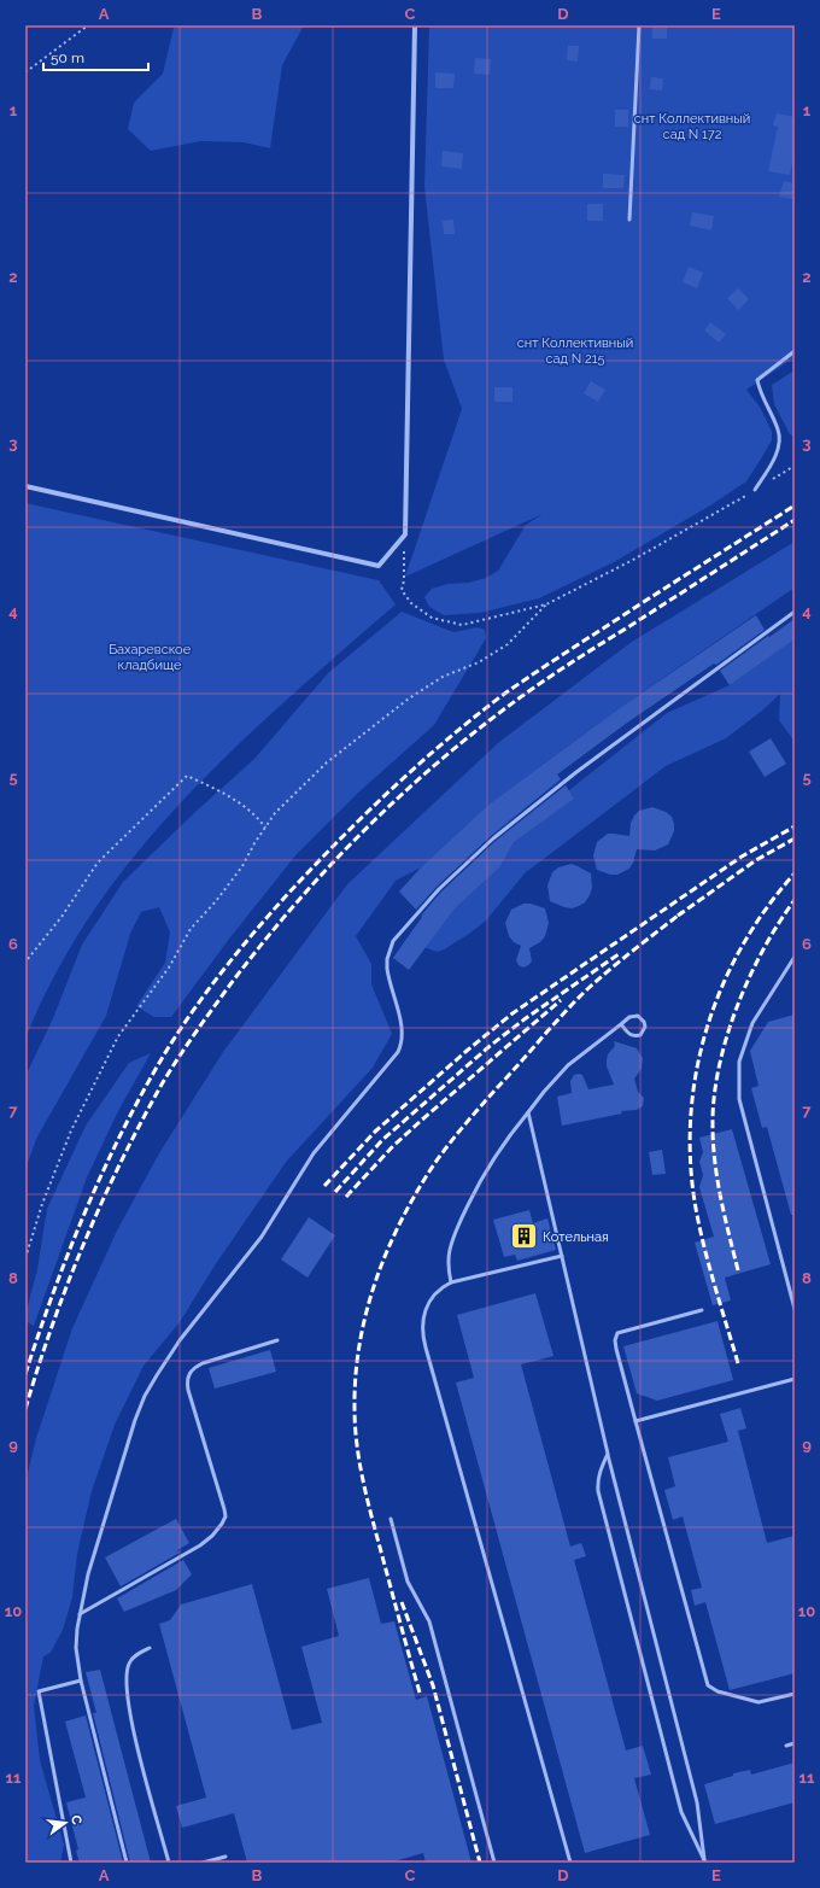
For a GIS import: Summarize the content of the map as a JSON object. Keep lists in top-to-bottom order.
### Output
{
  "parks": ["снт Коллективный сад N 172", "снт Коллективный сад N 215", "Бахаревское кладбище"],
  "places": {
    "building": ["Котельная"]
  },
  "scale_bar": "50 m",
  "north": "right",
  "grid": {
    "columns": [
      "A",
      "B",
      "C",
      "D",
      "E"
    ],
    "rows": [
      "1",
      "2",
      "3",
      "4",
      "5",
      "6",
      "7",
      "8",
      "9",
      "10",
      "11"
    ]
  }
}
